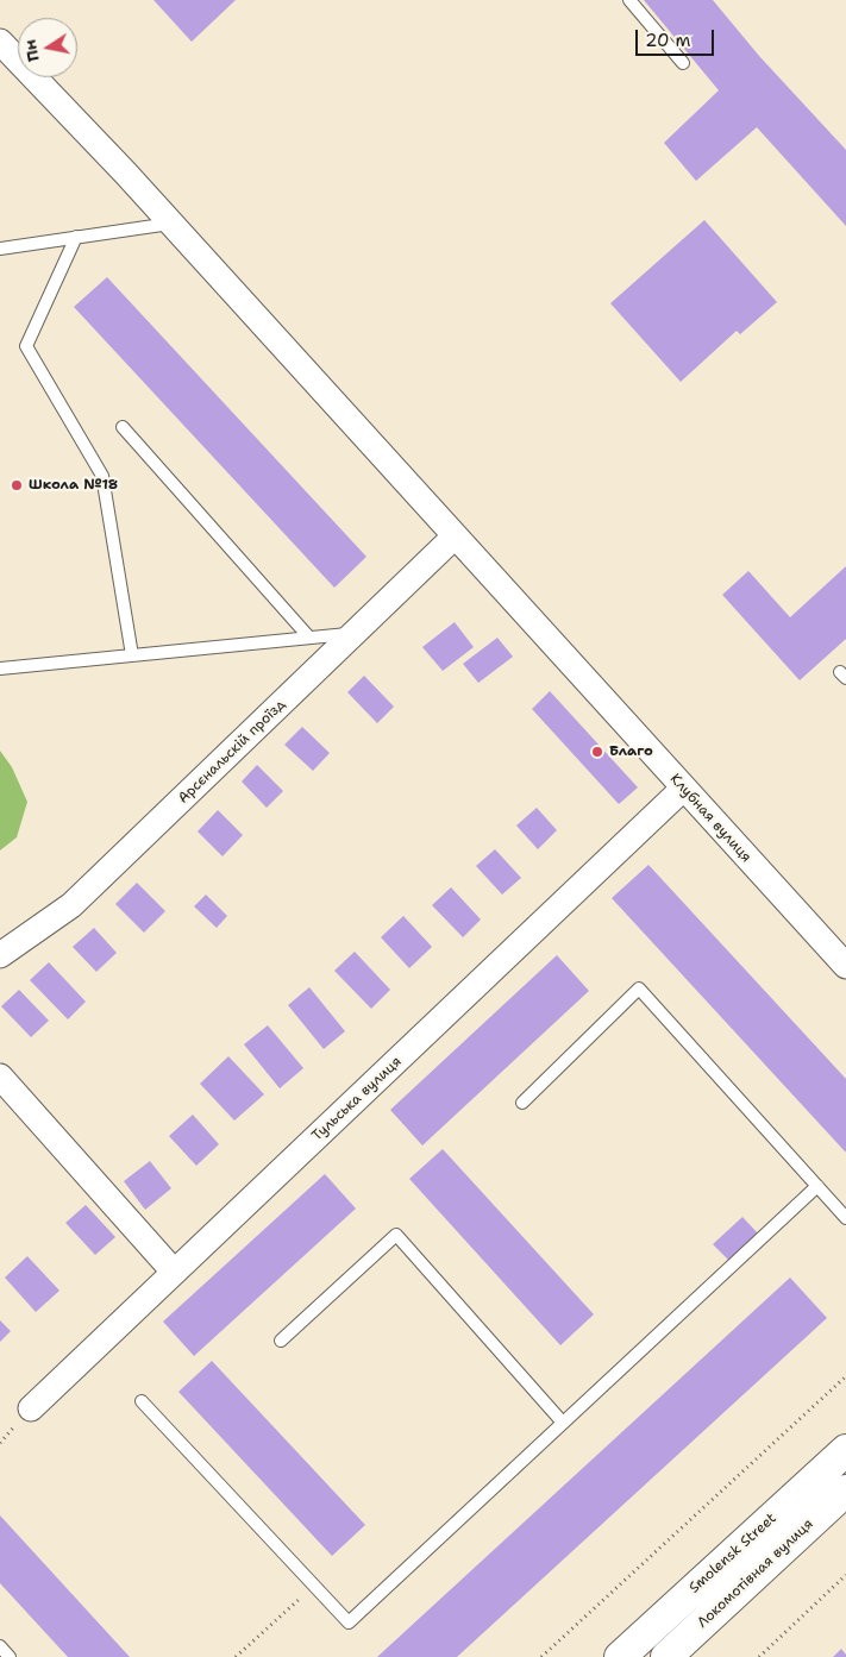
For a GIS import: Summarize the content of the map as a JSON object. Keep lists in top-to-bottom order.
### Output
{
  "streets": {
    "street": [
      "Арсєнальскій проїзд",
      "Клубная вулиця",
      "Тульська вулиця",
      "Smolensk Street",
      "Локомотівная вулиця"
    ]
  },
  "crossings": [
    ["Арсєнальскій проїзд", "Клубная вулиця"],
    ["Клубная вулиця", "Тульська вулиця"]
  ],
  "places": ["Школа №18", "Благо"],
  "scale_bar": "20 m",
  "north": "left"
}
